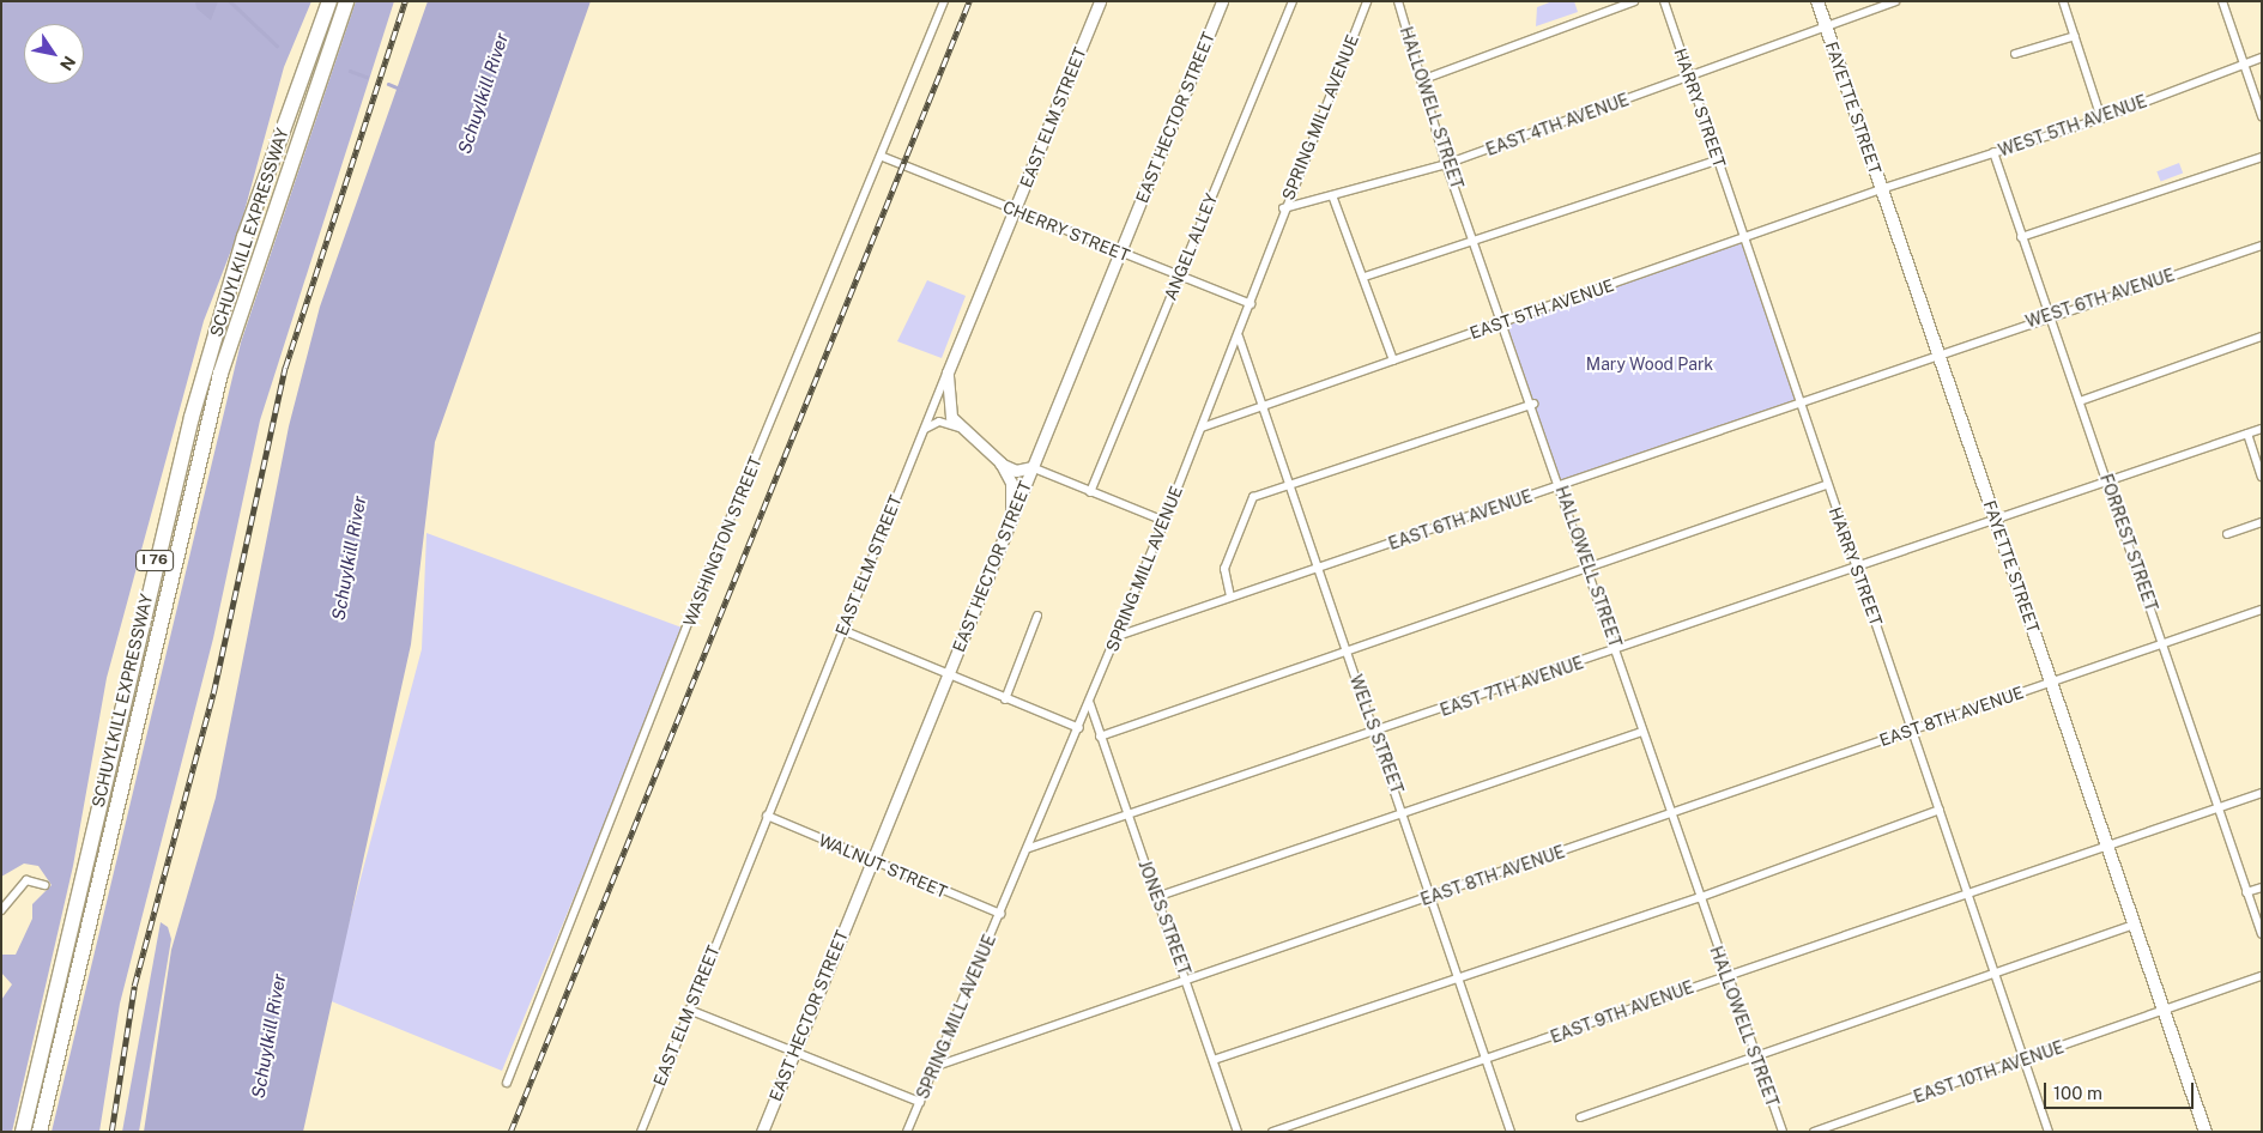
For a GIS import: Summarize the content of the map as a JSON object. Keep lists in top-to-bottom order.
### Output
{
  "streets": {
    "highway": ["SCHUYLKILL EXPRESSWAY", "I 76"],
    "main road": ["FAYETTE STREET", "EAST ELM STREET", "EAST HECTOR STREET"],
    "street": [
      "HALLOWELL STREET",
      "HARRY STREET",
      "SPRING MILL AVENUE",
      "EAST 4TH AVENUE",
      "WEST 5TH AVENUE",
      "CHERRY STREET",
      "ANGEL ALLEY",
      "WEST 6TH AVENUE",
      "EAST 5TH AVENUE",
      "EAST 6TH AVENUE",
      "WASHINGTON STREET",
      "FORREST STREET",
      "EAST 7TH AVENUE",
      "EAST 8TH AVENUE",
      "WELLS STREET",
      "WALNUT STREET",
      "JONES STREET",
      "EAST 9TH AVENUE",
      "EAST 10TH AVENUE"
    ]
  },
  "crossings": [
    ["HALLOWELL STREET", "EAST 4TH AVENUE"],
    ["HALLOWELL STREET", "EAST 5TH AVENUE"],
    ["HALLOWELL STREET", "EAST 6TH AVENUE"],
    ["HALLOWELL STREET", "EAST 7TH AVENUE"],
    ["HALLOWELL STREET", "EAST 8TH AVENUE"],
    ["HALLOWELL STREET", "EAST 9TH AVENUE"],
    ["HARRY STREET", "EAST 4TH AVENUE"],
    ["HARRY STREET", "EAST 5TH AVENUE"],
    ["HARRY STREET", "EAST 6TH AVENUE"],
    ["HARRY STREET", "EAST 7TH AVENUE"],
    ["HARRY STREET", "EAST 8TH AVENUE"],
    ["HARRY STREET", "EAST 9TH AVENUE"],
    ["HARRY STREET", "EAST 10TH AVENUE"],
    ["FAYETTE STREET", "EAST 4TH AVENUE"],
    ["FAYETTE STREET", "WEST 5TH AVENUE"],
    ["FAYETTE STREET", "WEST 6TH AVENUE"],
    ["FAYETTE STREET", "EAST 5TH AVENUE"],
    ["FAYETTE STREET", "EAST 6TH AVENUE"],
    ["FAYETTE STREET", "EAST 7TH AVENUE"],
    ["FAYETTE STREET", "EAST 8TH AVENUE"],
    ["FAYETTE STREET", "EAST 9TH AVENUE"],
    ["FAYETTE STREET", "EAST 10TH AVENUE"],
    ["EAST ELM STREET", "CHERRY STREET"],
    ["EAST ELM STREET", "WALNUT STREET"],
    ["EAST HECTOR STREET", "CHERRY STREET"],
    ["EAST HECTOR STREET", "WALNUT STREET"],
    ["SPRING MILL AVENUE", "EAST 4TH AVENUE"],
    ["SPRING MILL AVENUE", "CHERRY STREET"],
    ["SPRING MILL AVENUE", "EAST 5TH AVENUE"],
    ["SPRING MILL AVENUE", "EAST 6TH AVENUE"],
    ["SPRING MILL AVENUE", "EAST 7TH AVENUE"],
    ["SPRING MILL AVENUE", "EAST 8TH AVENUE"],
    ["SPRING MILL AVENUE", "WELLS STREET"],
    ["SPRING MILL AVENUE", "WALNUT STREET"],
    ["SPRING MILL AVENUE", "JONES STREET"],
    ["WEST 5TH AVENUE", "EAST 5TH AVENUE"],
    ["WEST 5TH AVENUE", "FORREST STREET"],
    ["CHERRY STREET", "ANGEL ALLEY"],
    ["CHERRY STREET", "WASHINGTON STREET"],
    ["WEST 6TH AVENUE", "EAST 6TH AVENUE"],
    ["WEST 6TH AVENUE", "FORREST STREET"],
    ["EAST 5TH AVENUE", "WELLS STREET"],
    ["EAST 6TH AVENUE", "WELLS STREET"],
    ["FORREST STREET", "EAST 7TH AVENUE"],
    ["FORREST STREET", "EAST 8TH AVENUE"],
    ["FORREST STREET", "EAST 9TH AVENUE"],
    ["EAST 7TH AVENUE", "WELLS STREET"],
    ["EAST 7TH AVENUE", "JONES STREET"],
    ["EAST 8TH AVENUE", "WELLS STREET"],
    ["EAST 8TH AVENUE", "JONES STREET"],
    ["WELLS STREET", "EAST 9TH AVENUE"]
  ],
  "water": ["Schuylkill River"],
  "parks": ["Mary Wood Park"],
  "scale_bar": "100 m",
  "north": "bottom right"
}
